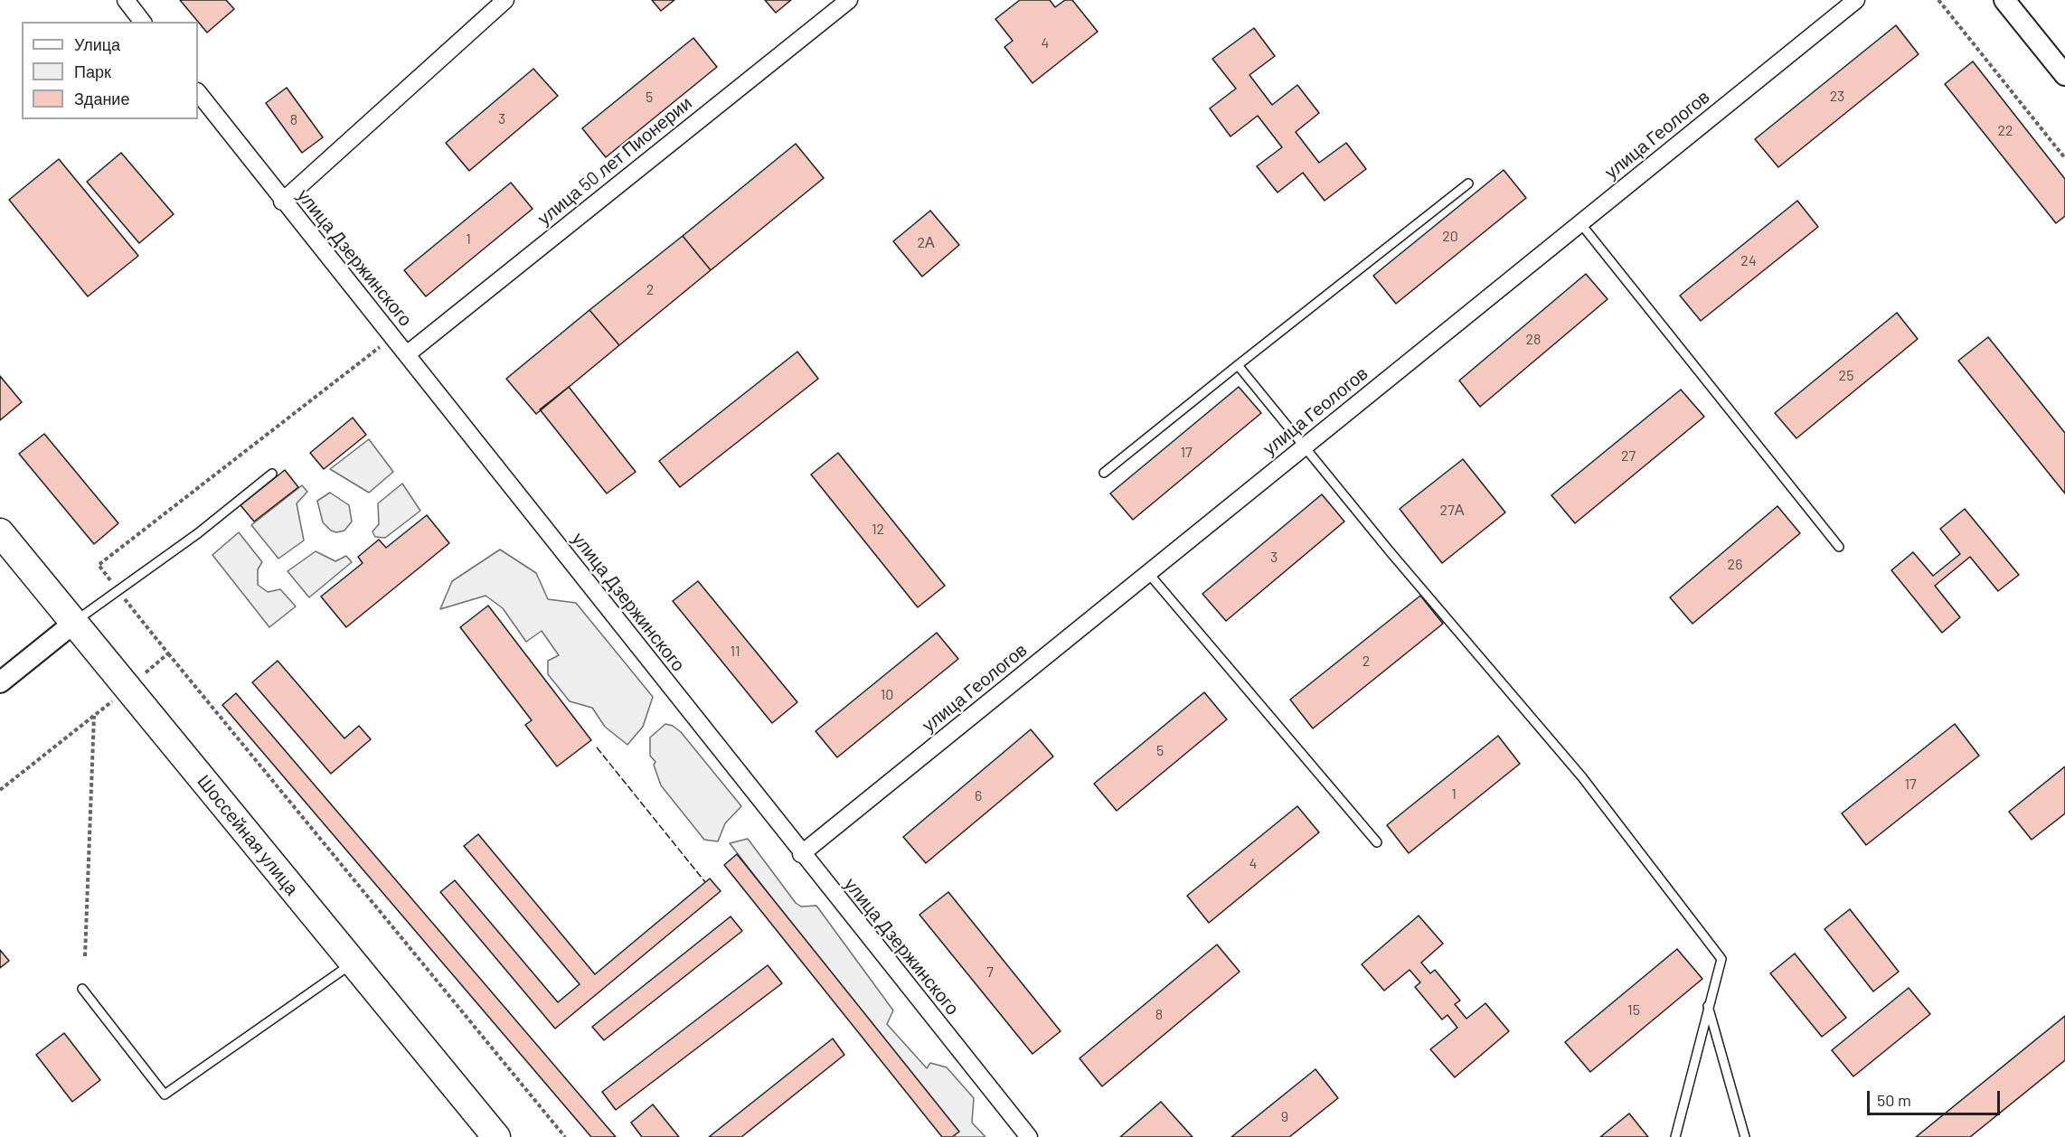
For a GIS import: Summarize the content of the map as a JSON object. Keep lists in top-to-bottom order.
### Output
{
  "streets": {
    "highway": ["Шоссейная улица"],
    "street": ["улица Геологов", "улица 50 лет Пионерии", "улица Дзержинского"]
  },
  "crossings": [
    ["улица Геологов", "улица Дзержинского"],
    ["улица 50 лет Пионерии", "улица Дзержинского"]
  ],
  "house_numbers": [
    "4",
    "23",
    "5",
    "3",
    "8",
    "22",
    "20",
    "1",
    "2А",
    "24",
    "2",
    "28",
    "25",
    "17",
    "27",
    "27А",
    "12",
    "3",
    "26",
    "11",
    "2",
    "10",
    "5",
    "17",
    "1",
    "6",
    "4",
    "7",
    "15",
    "8",
    "9"
  ],
  "legend": ["Улица", "Парк", "Здание"],
  "scale_bar": "50 m"
}
